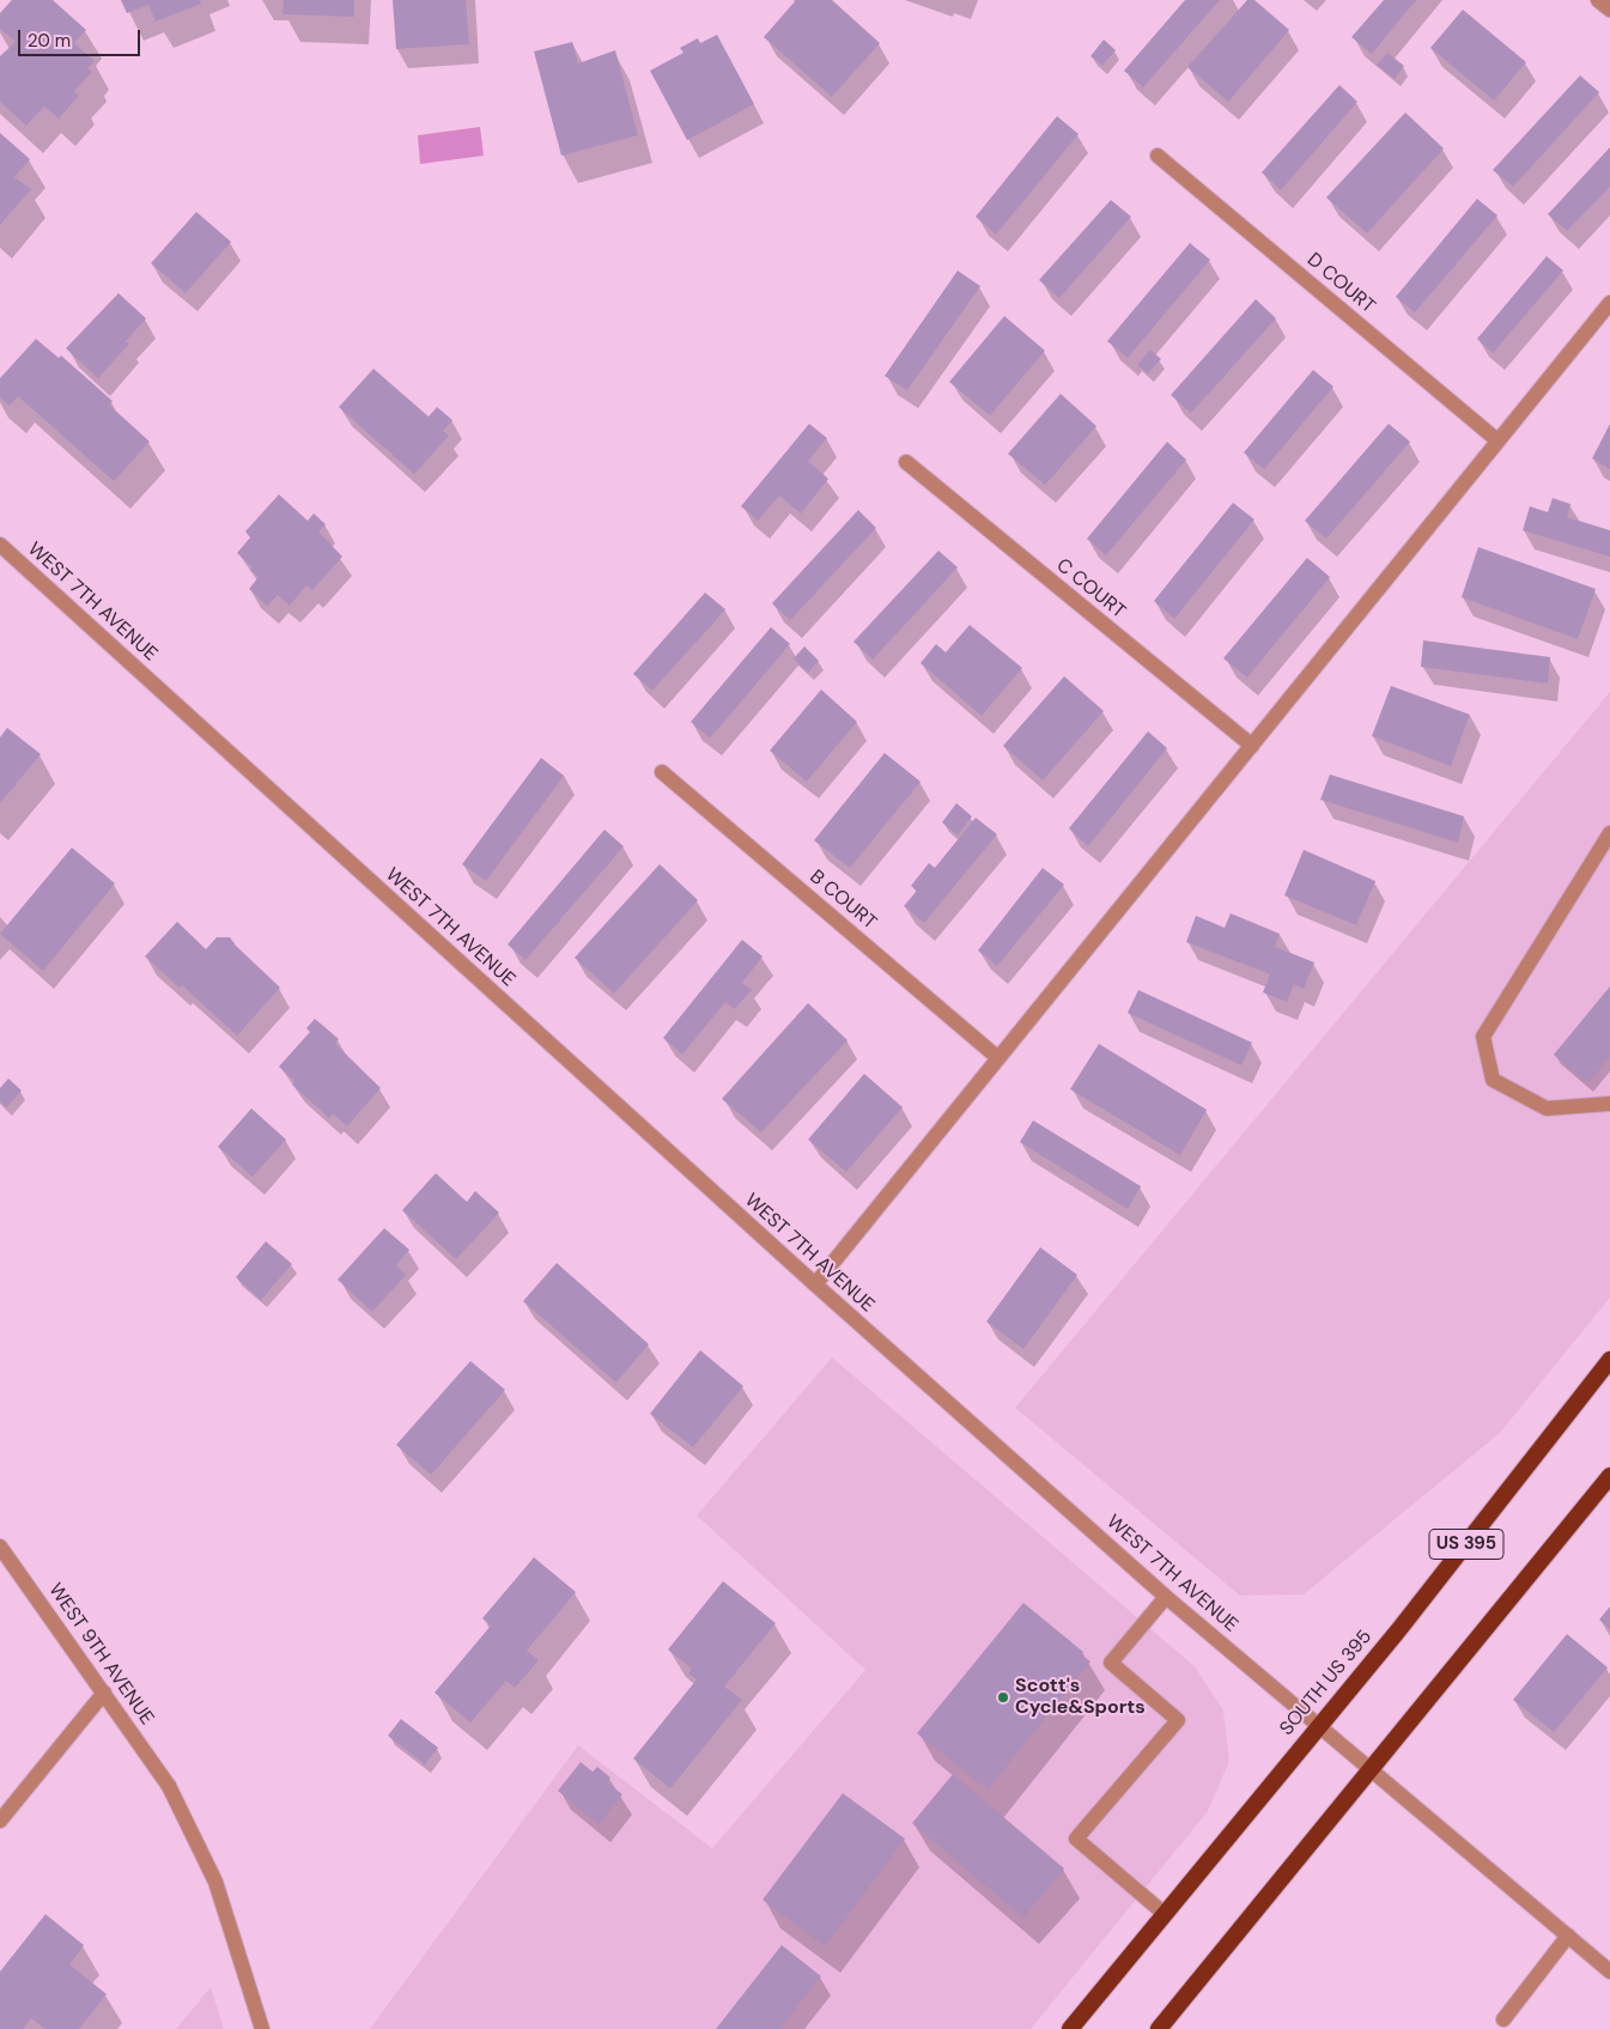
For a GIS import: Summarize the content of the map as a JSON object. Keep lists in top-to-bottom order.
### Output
{
  "streets": {
    "highway": ["US 395", "SOUTH US 395"],
    "street": [
      "D COURT",
      "C COURT",
      "WEST 7TH AVENUE",
      "B COURT",
      "WEST 9TH AVENUE"
    ]
  },
  "crossings": [
    ["WEST 7TH AVENUE", "SOUTH US 395"]
  ],
  "places": ["Scott's Cycle&Sports"],
  "scale_bar": "20 m"
}
